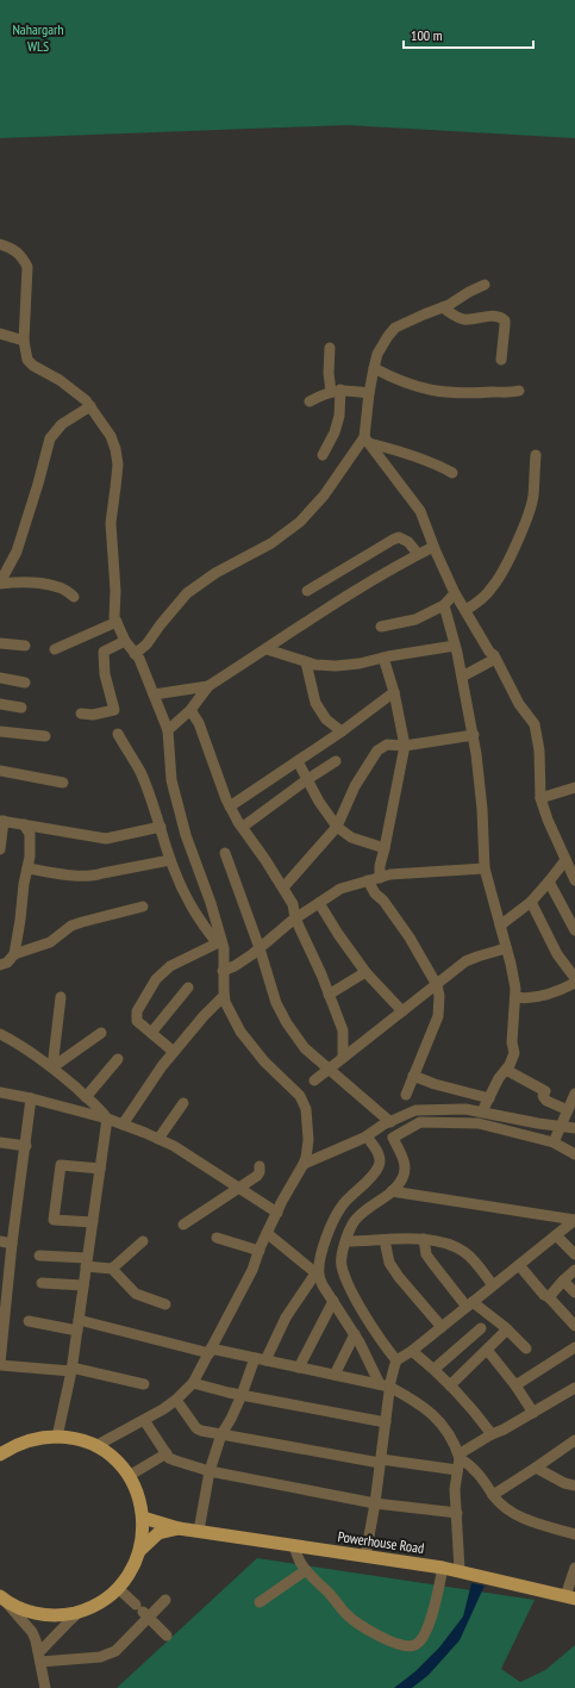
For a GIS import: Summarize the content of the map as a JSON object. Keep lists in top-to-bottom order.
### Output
{
  "streets": {
    "main road": ["Powerhouse Road"]
  },
  "parks": ["Nahargarh WLS"],
  "scale_bar": "100 m"
}
